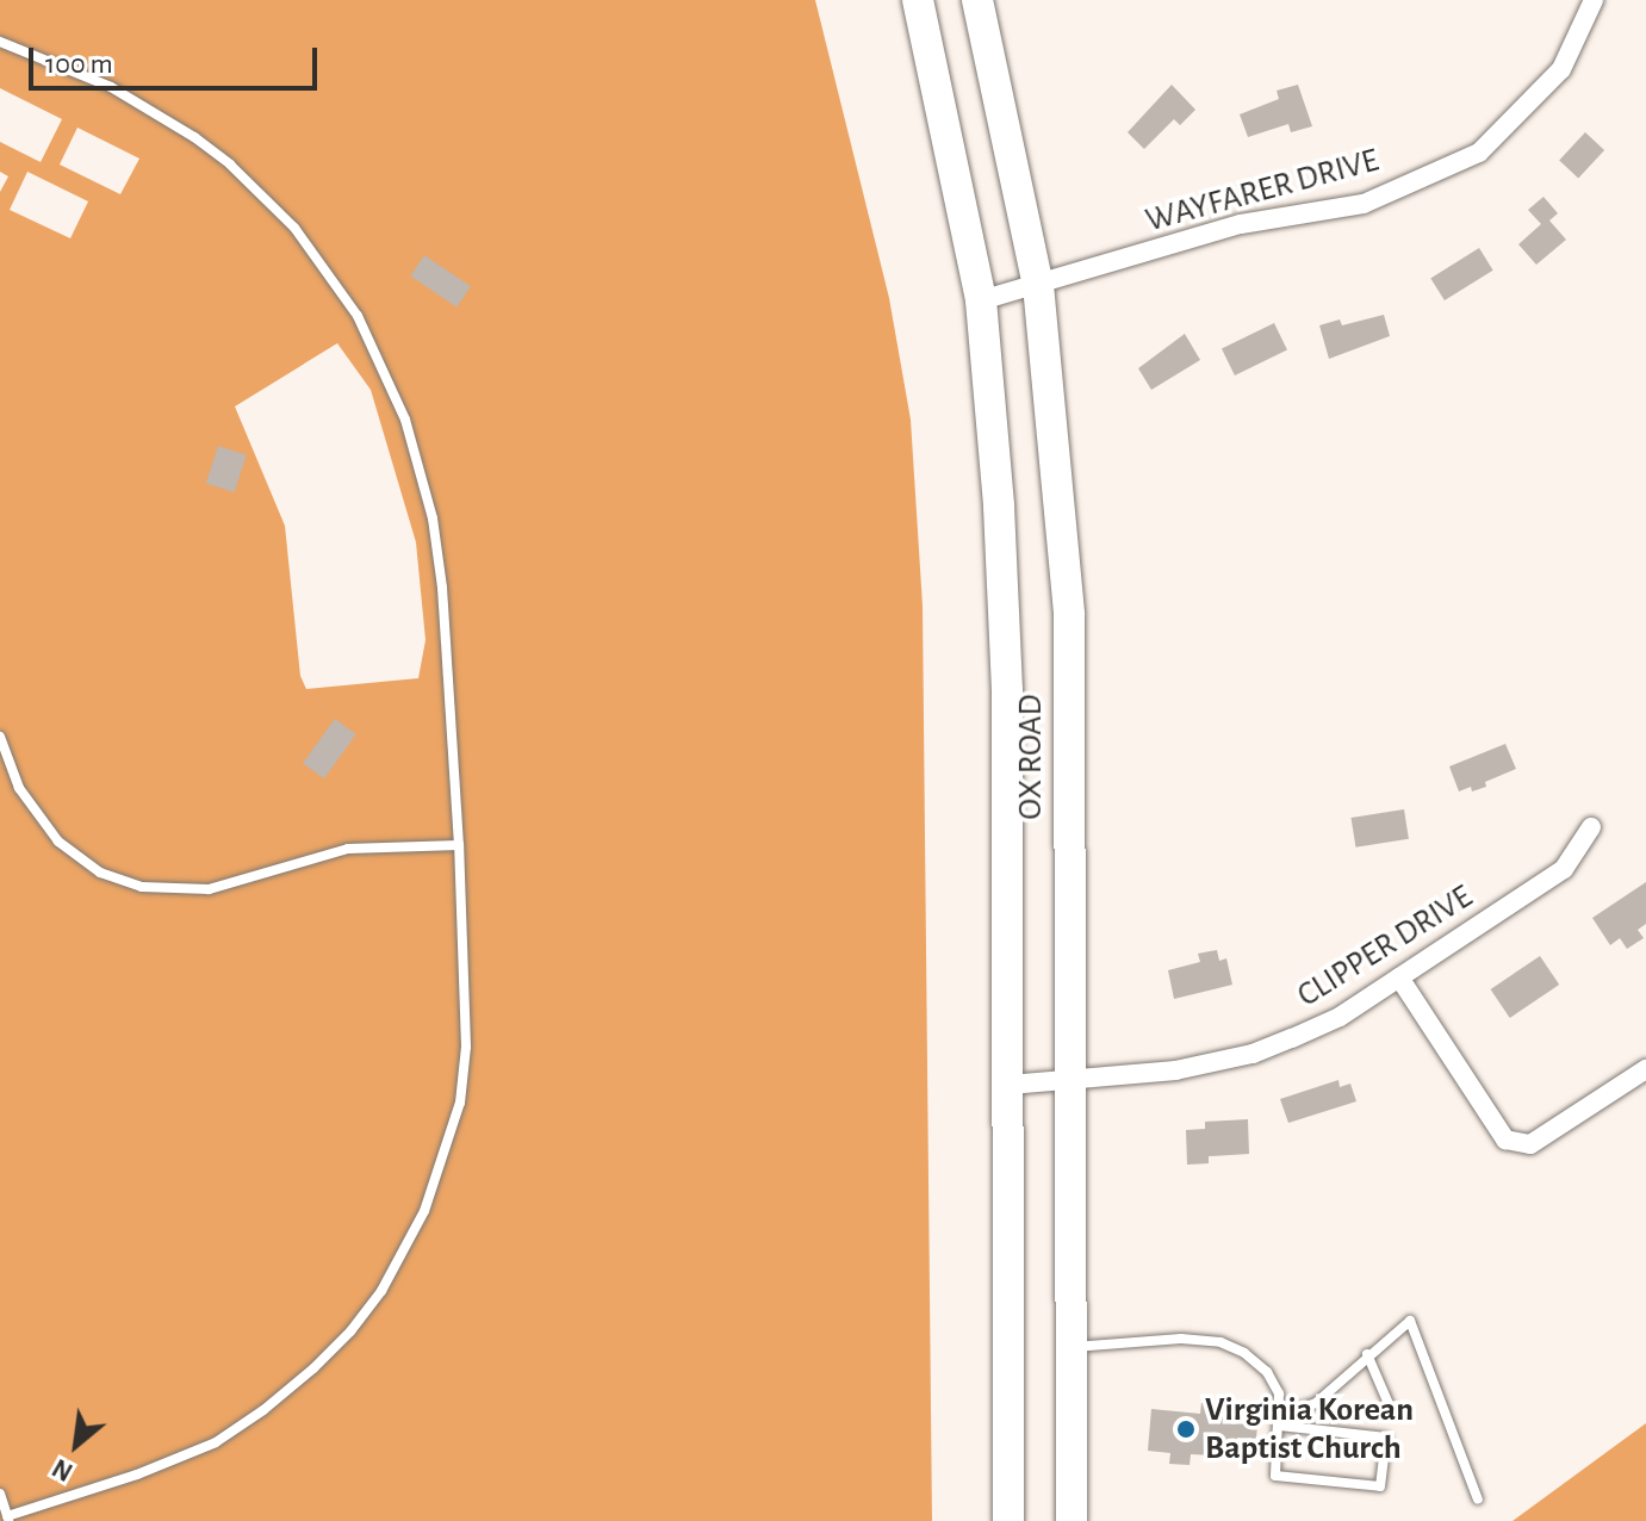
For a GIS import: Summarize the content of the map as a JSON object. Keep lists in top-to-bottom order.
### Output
{
  "streets": {
    "highway": ["OX ROAD"],
    "street": ["WAYFARER DRIVE", "CLIPPER DRIVE"]
  },
  "crossings": [
    ["WAYFARER DRIVE", "OX ROAD"],
    ["OX ROAD", "CLIPPER DRIVE"]
  ],
  "places": ["Virginia Korean Baptist Church"],
  "scale_bar": "100 m",
  "north": "bottom left"
}
